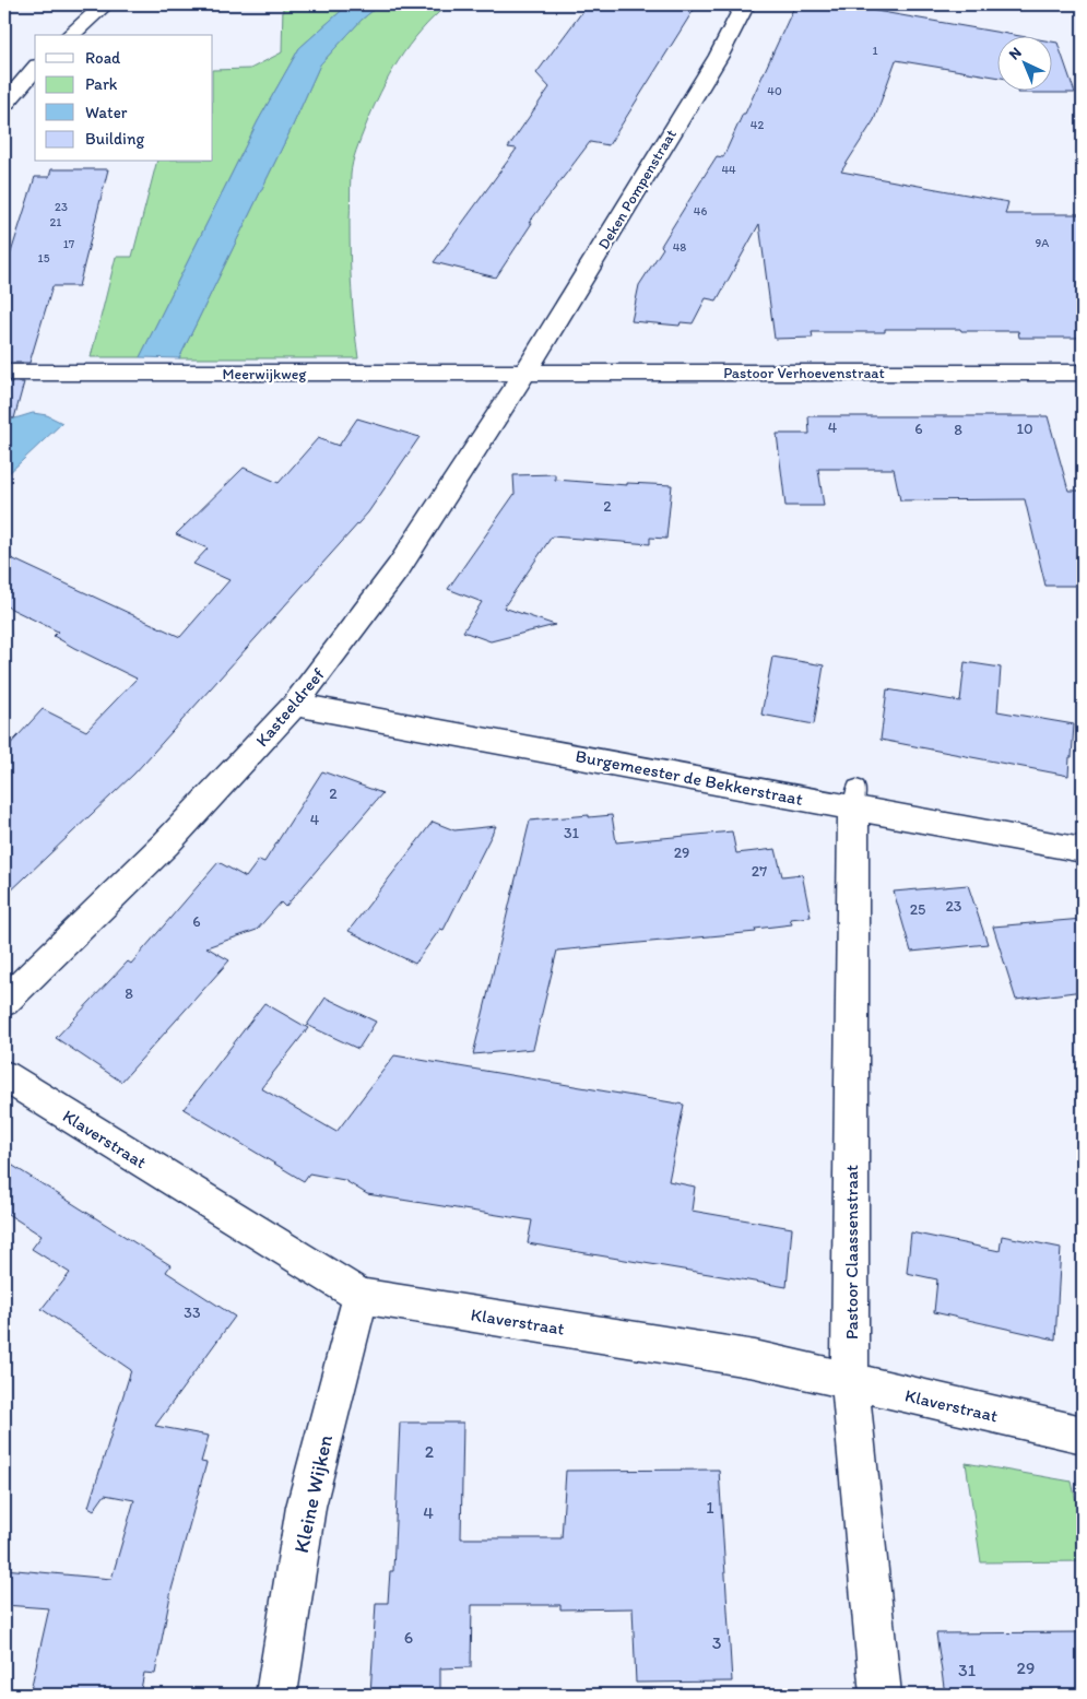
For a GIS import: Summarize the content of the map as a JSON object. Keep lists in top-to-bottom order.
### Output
{
  "streets": {
    "street": [
      "Deken Pompenstraat",
      "Pastoor Verhoevenstraat",
      "Meerwijkweg",
      "Kasteeldreef",
      "Burgemeester de Bekkerstraat",
      "Klaverstraat",
      "Pastoor Claassenstraat",
      "Kleine Wijken"
    ]
  },
  "crossings": [
    ["Deken Pompenstraat", "Pastoor Verhoevenstraat"],
    ["Deken Pompenstraat", "Meerwijkweg"],
    ["Deken Pompenstraat", "Kasteeldreef"],
    ["Pastoor Verhoevenstraat", "Meerwijkweg"],
    ["Pastoor Verhoevenstraat", "Kasteeldreef"],
    ["Meerwijkweg", "Kasteeldreef"],
    ["Kasteeldreef", "Burgemeester de Bekkerstraat"],
    ["Burgemeester de Bekkerstraat", "Pastoor Claassenstraat"],
    ["Klaverstraat", "Pastoor Claassenstraat"],
    ["Klaverstraat", "Kleine Wijken"]
  ],
  "house_numbers": [
    "1",
    "40",
    "42",
    "44",
    "23",
    "46",
    "21",
    "9A",
    "17",
    "48",
    "15",
    "4",
    "6",
    "10",
    "8",
    "2",
    "2",
    "4",
    "31",
    "29",
    "27",
    "23",
    "25",
    "6",
    "8",
    "33",
    "2",
    "1",
    "4",
    "6",
    "3",
    "29",
    "31"
  ],
  "legend": [
    "Road",
    "Park",
    "Water",
    "Building"
  ],
  "north": "top left"
}
